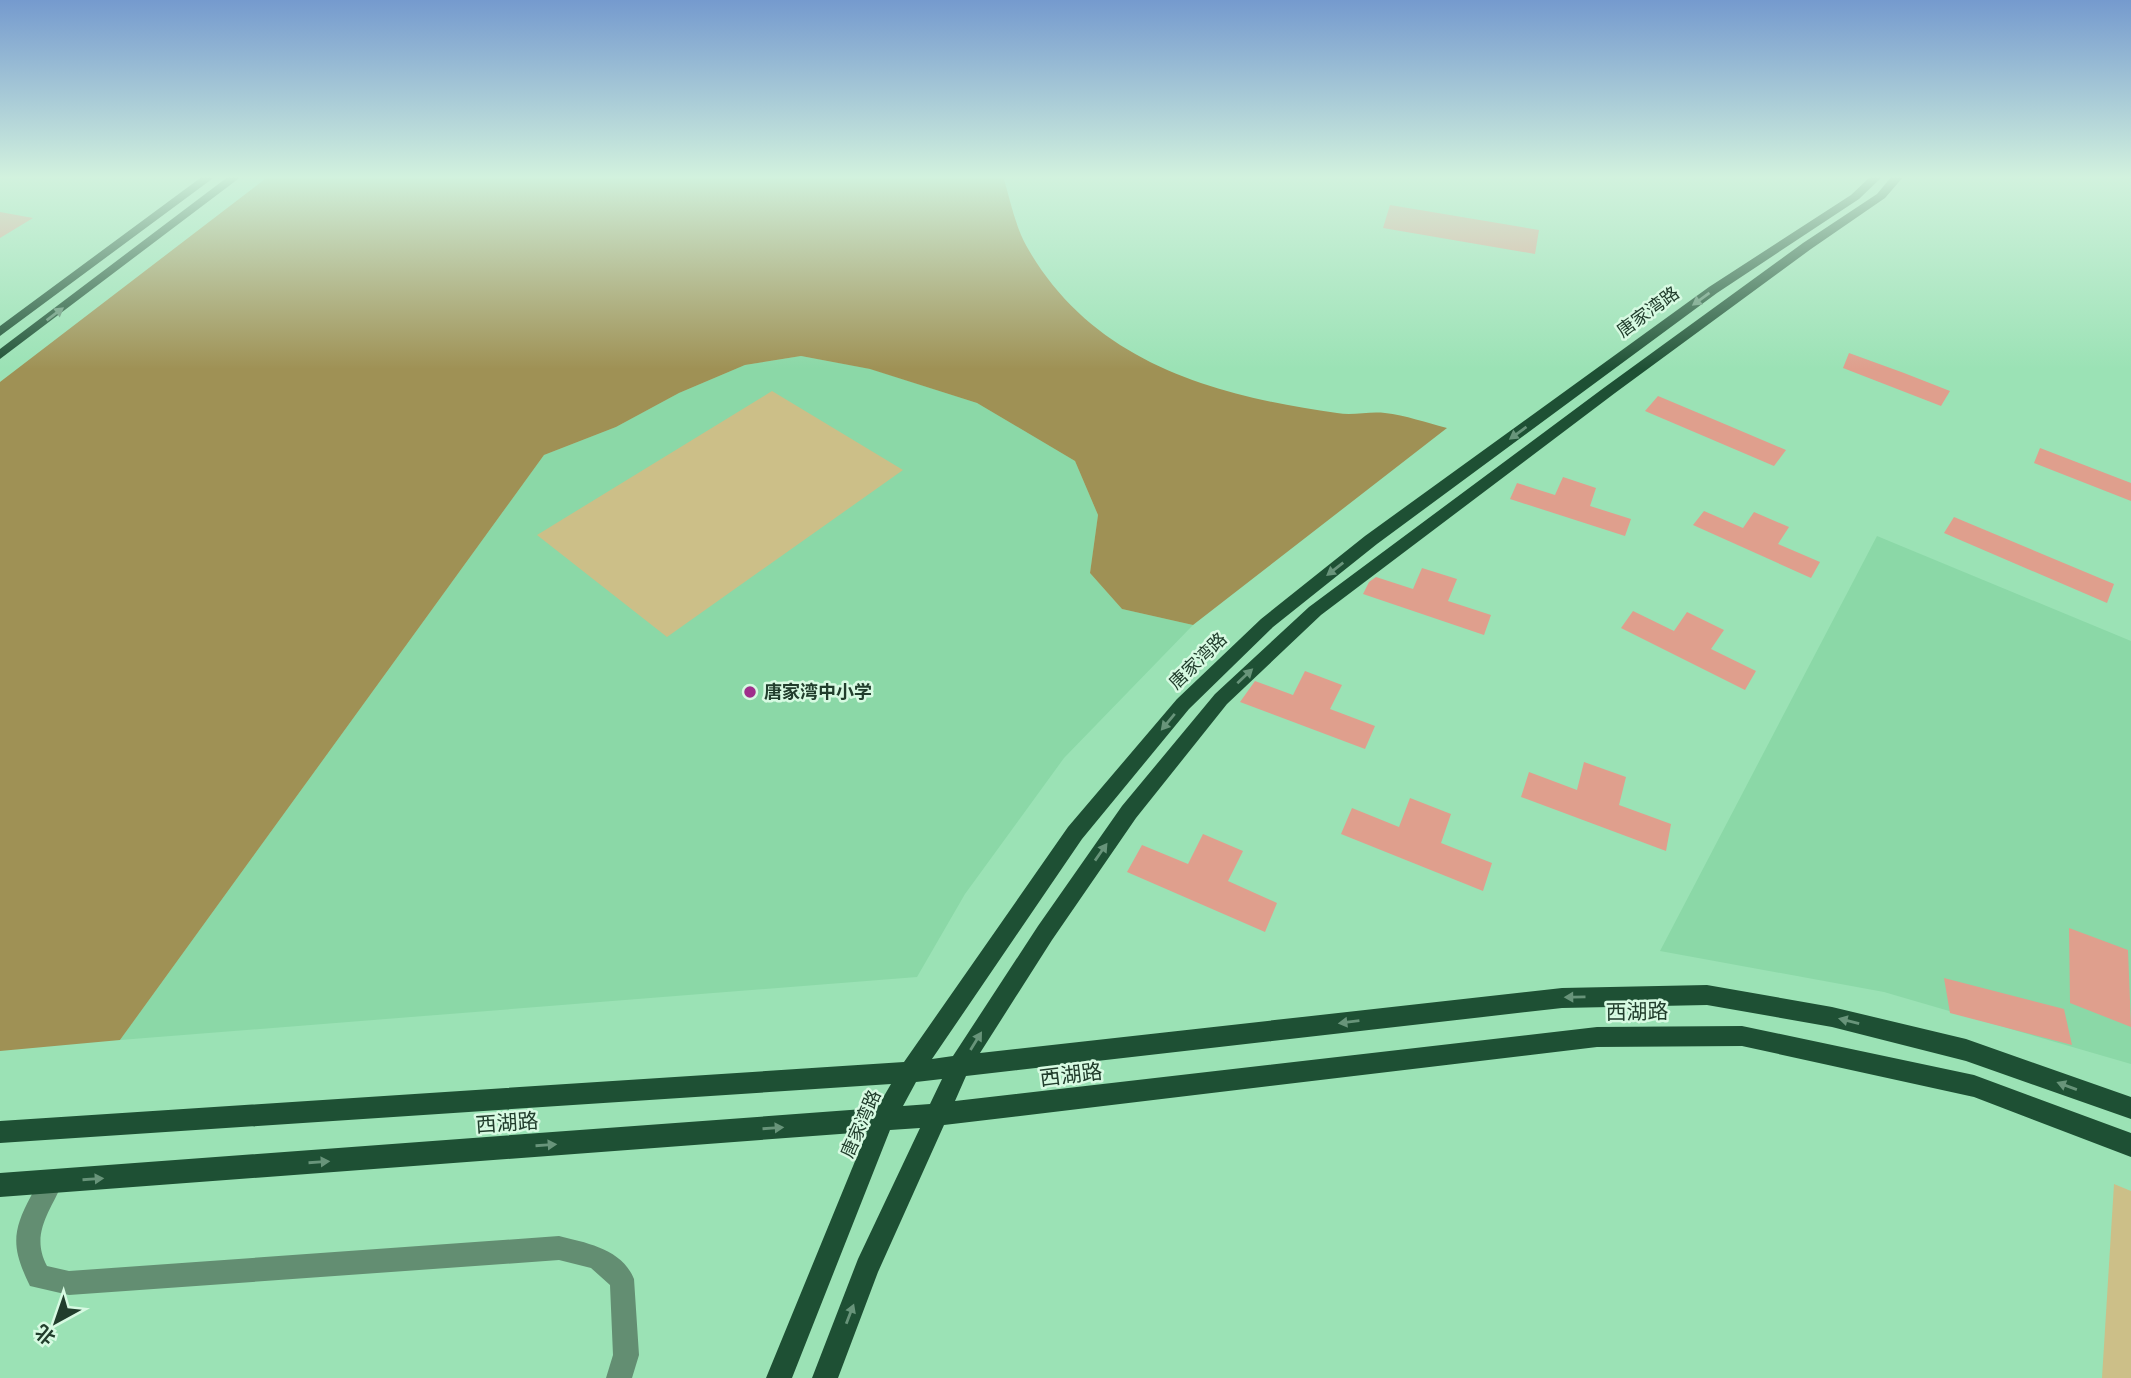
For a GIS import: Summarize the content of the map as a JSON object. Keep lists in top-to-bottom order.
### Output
{
  "streets": {
    "main road": ["唐家湾路", "西湖路"]
  },
  "crossings": [
    ["唐家湾路", "西湖路"]
  ],
  "places": ["唐家湾中小学"],
  "north": "bottom left"
}
